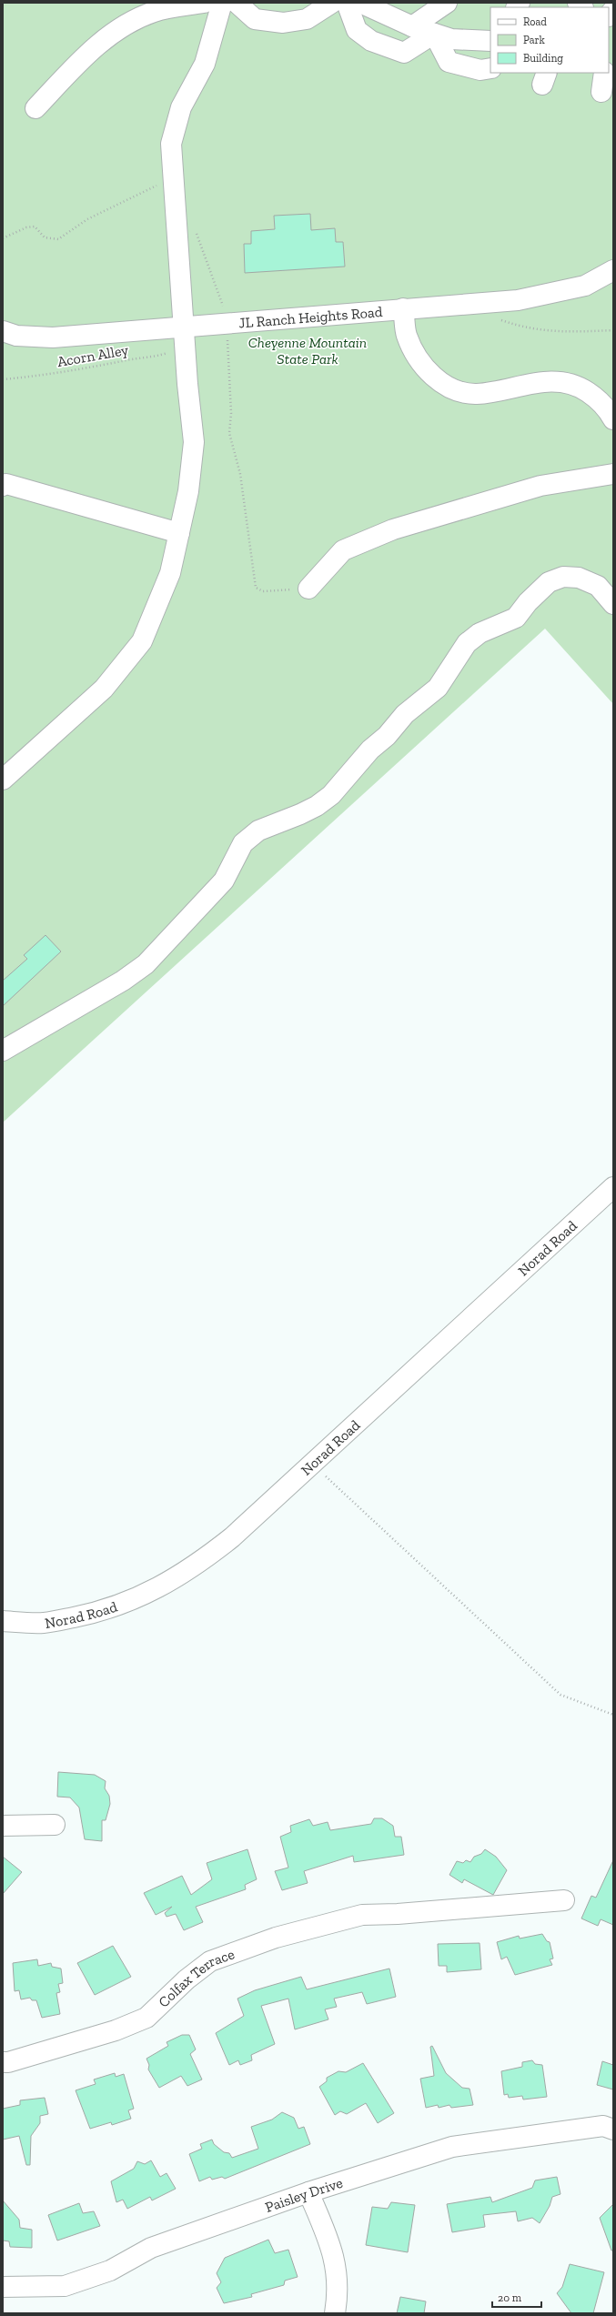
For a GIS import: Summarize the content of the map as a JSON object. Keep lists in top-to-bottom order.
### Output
{
  "streets": {
    "street": [
      "JL Ranch Heights Road",
      "Norad Road",
      "Colfax Terrace",
      "Paisley Drive"
    ],
    "path": ["Acorn Alley"]
  },
  "parks": ["Cheyenne Mountain State Park"],
  "legend": ["Road", "Park", "Building"],
  "scale_bar": "20 m"
}
